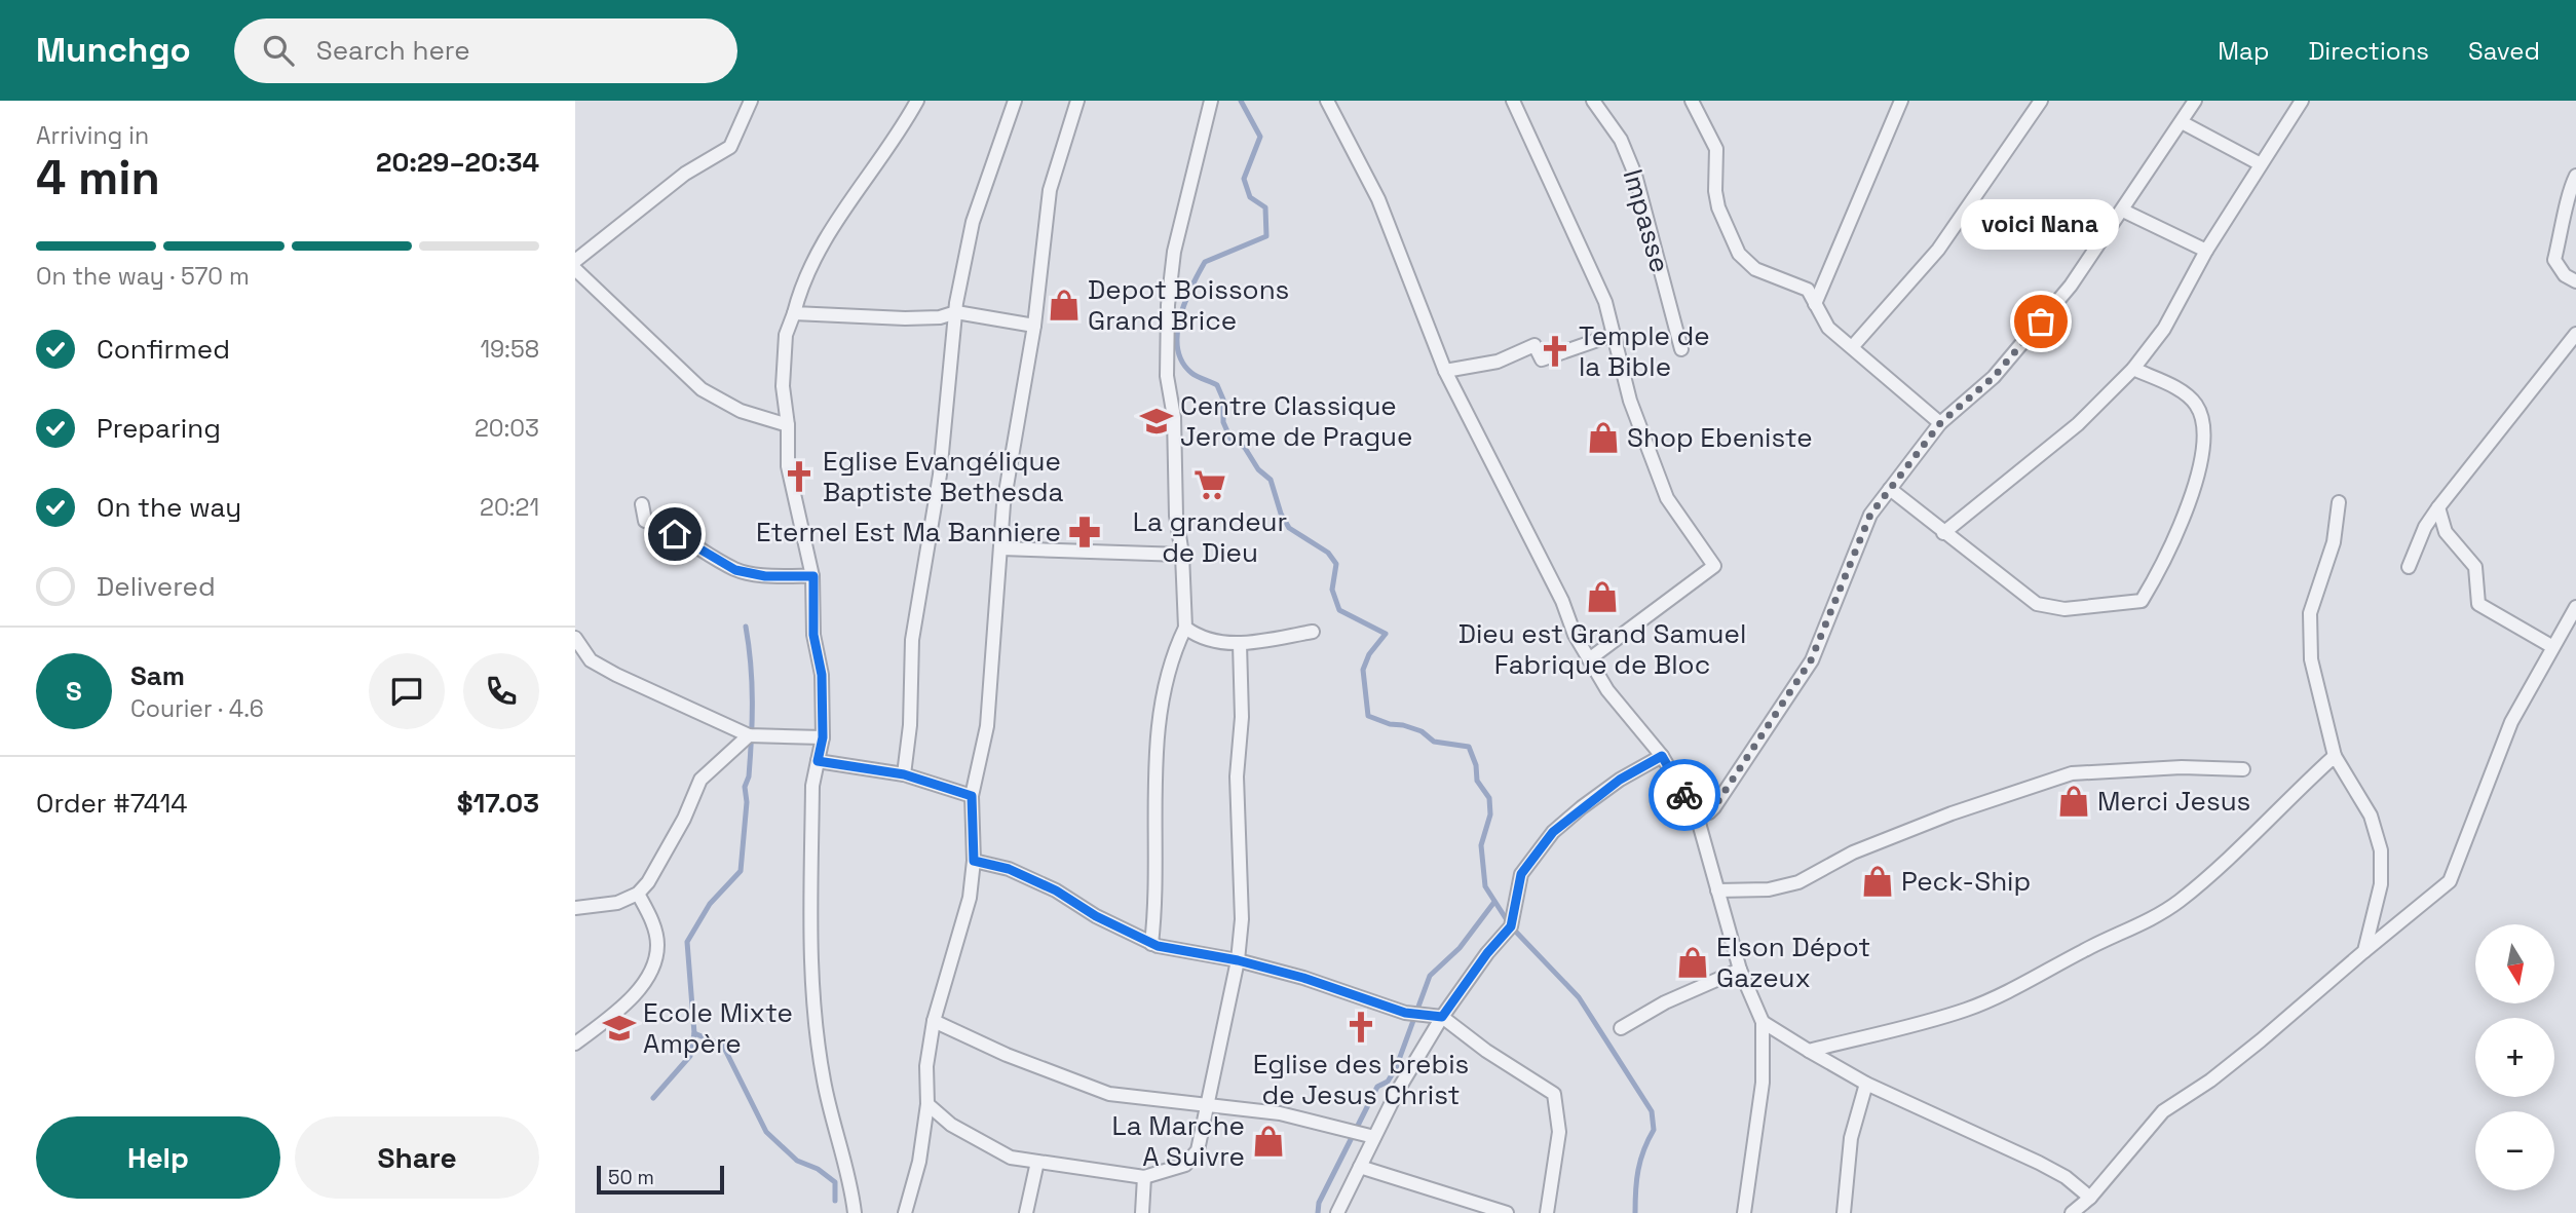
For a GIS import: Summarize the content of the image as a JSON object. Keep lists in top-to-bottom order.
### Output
{
  "streets": {
    "street": ["Impasse"]
  },
  "places": {
    "shop": [
      "Depot Boissons Grand Brice",
      "Shop Ebeniste",
      "Dieu est Grand Samuel Fabrique de Bloc",
      "Merci Jesus",
      "Peck-Ship",
      "Elson Dépot Gazeux",
      "La Marche A Suivre"
    ],
    "other": ["voici Nana"],
    "church": ["Temple de la Bible", "Eglise Evangélique Baptiste Bethesda", "Eglise des brebis de Jesus Christ"],
    "school or university": ["Centre Classique Jerome de Prague", "Ecole Mixte Ampère"],
    "supermarket": ["La grandeur de Dieu"],
    "pharmacy": ["Eternel Est Ma Banniere"]
  },
  "scale_bar": "50 m",
  "north": "bottom",
  "page": {
    "header": "Munchgo",
    "search": "Search here",
    "nav": ["Map", "Directions", "Saved"],
    "heading": ["4 min", "Arriving in", "20:29–20:34"],
    "panel": [
      "Sam",
      "Courier · 4.6",
      "Order #7414",
      "$17.03"
    ],
    "bubble": "voici Nana",
    "bar": "On the way · 570 m",
    "list": [
      ["Confirmed", "19:58"],
      ["Preparing", "20:03"],
      ["On the way", "20:21"],
      "Delivered"
    ],
    "round": "S",
    "map_buttons": ["+", "−"],
    "buttons": ["Help", "Share"],
    "scale": "50 m"
  }
}
